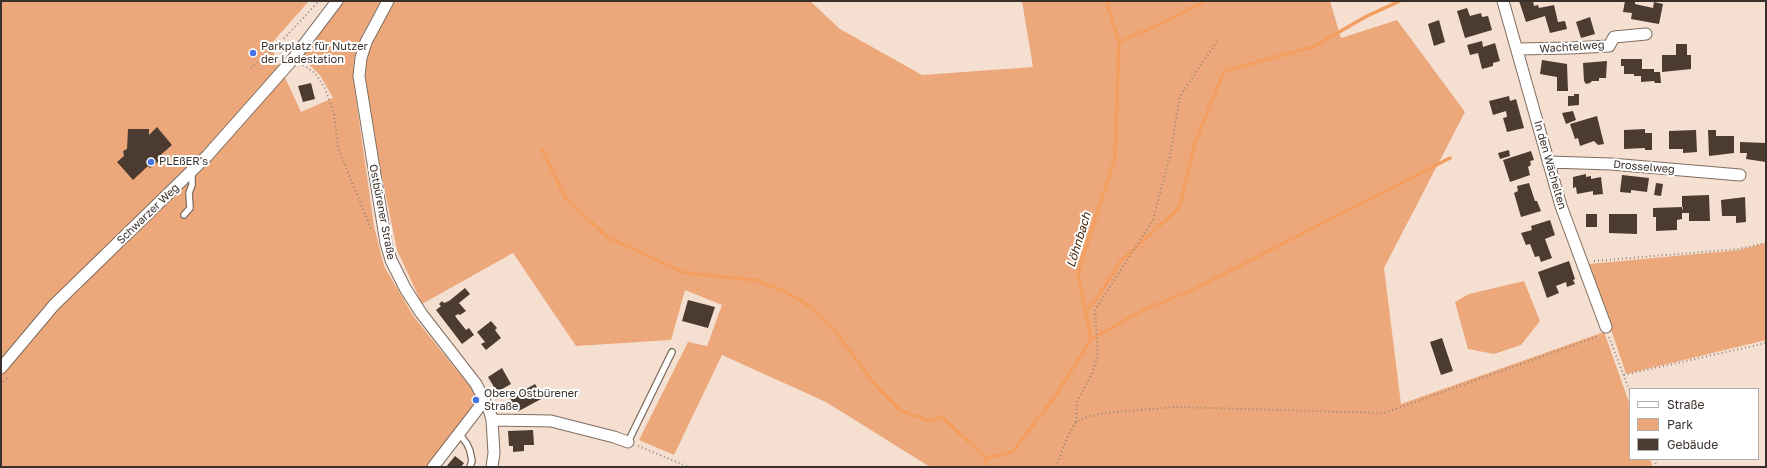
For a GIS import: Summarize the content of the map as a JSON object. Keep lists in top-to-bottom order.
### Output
{
  "streets": {
    "street": [
      "Wachtelweg",
      "In den Wächelten",
      "Drosselweg",
      "Ostbürener Straße",
      "Schwarzer Weg"
    ]
  },
  "crossings": [
    ["Wachtelweg", "In den Wächelten"],
    ["In den Wächelten", "Drosselweg"]
  ],
  "water": ["Löhnbach"],
  "places": ["Parkplatz für Nutzer der Ladestation", "PLEßER's", "Obere Ostbürener Straße"],
  "legend": ["Straße", "Park", "Gebäude"]
}
